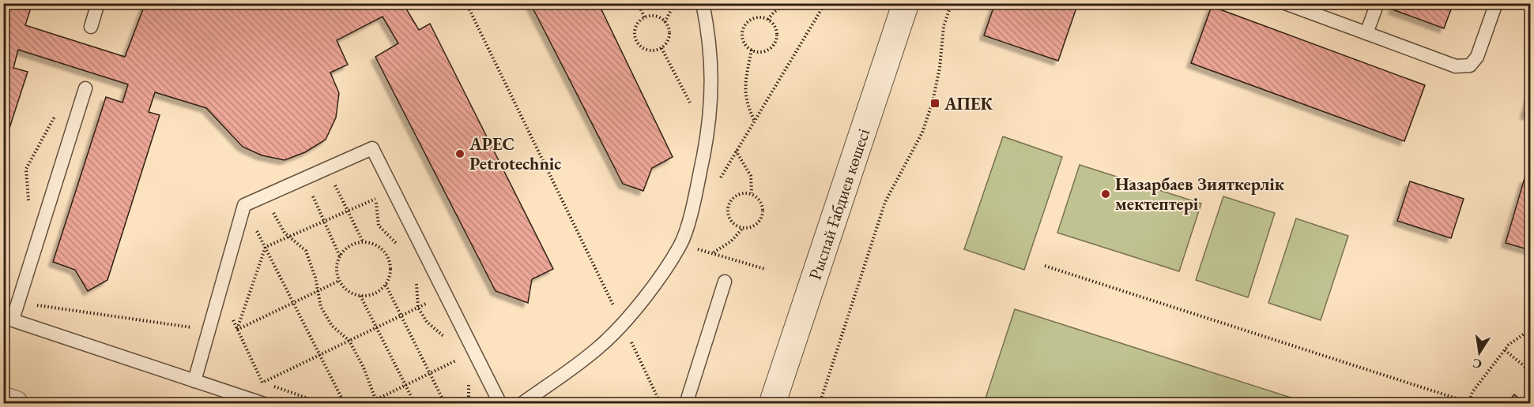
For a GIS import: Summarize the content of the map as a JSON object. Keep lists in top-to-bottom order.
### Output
{
  "streets": {
    "street": ["Рыспай Ғабдиев көшесі"]
  },
  "places": {
    "transit": ["АПЕК"],
    "other": ["APEC Petrotechnic", "Назарбаев Зияткерлік мектептері"]
  },
  "north": "bottom"
}
